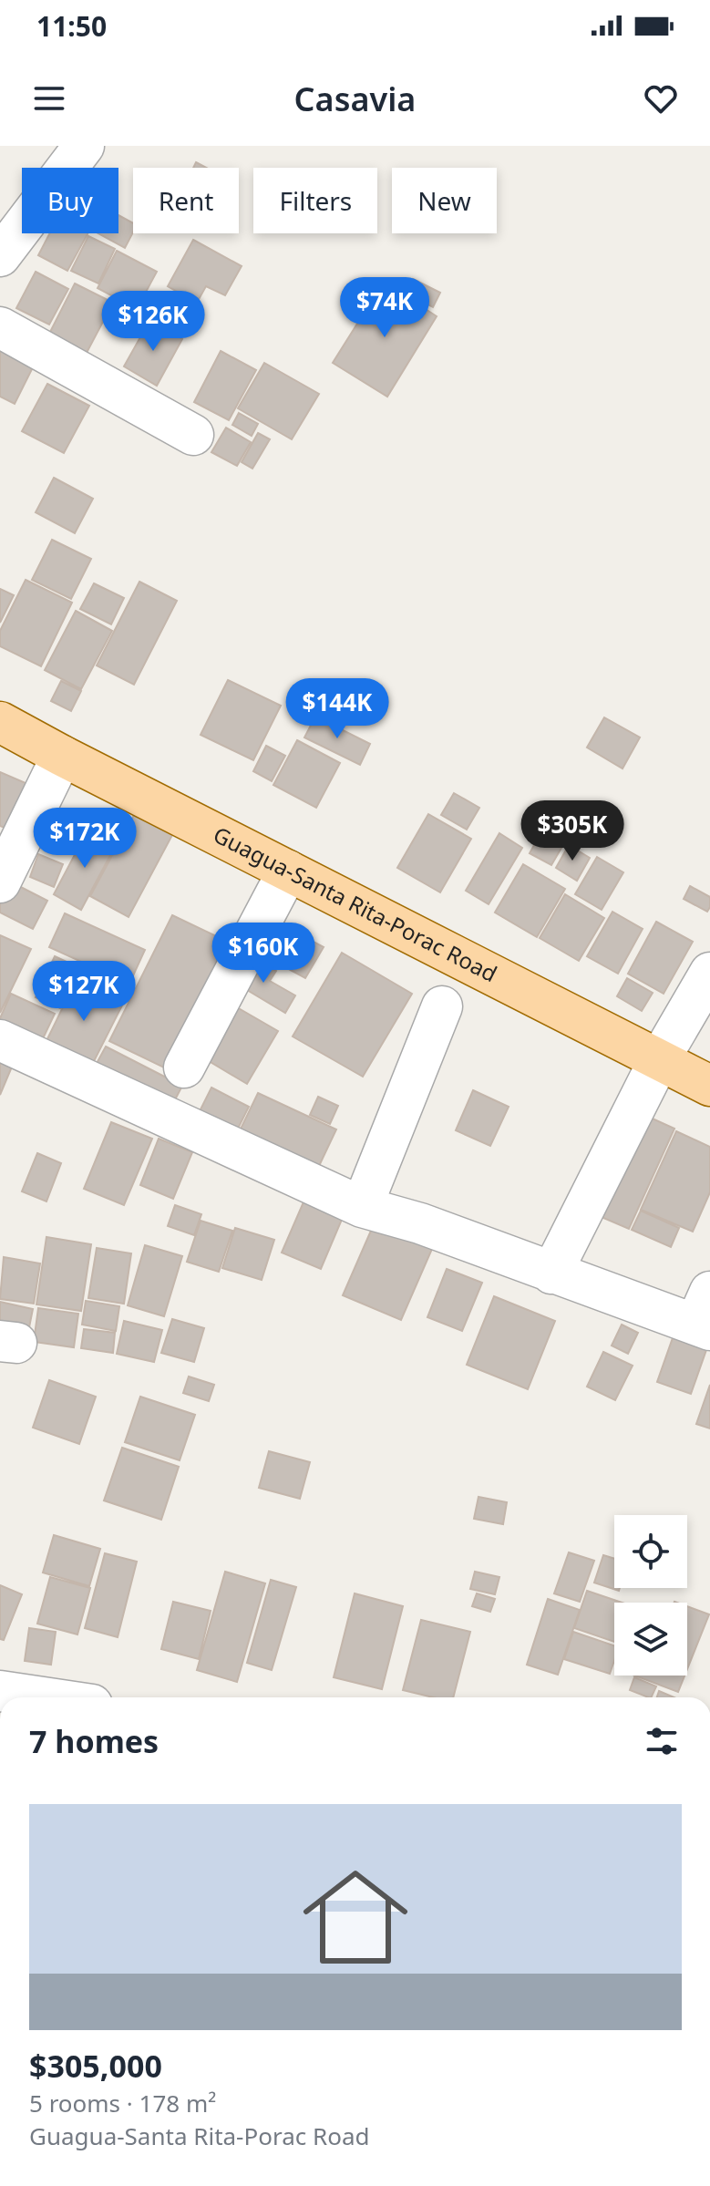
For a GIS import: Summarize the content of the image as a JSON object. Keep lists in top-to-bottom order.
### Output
{
  "streets": {
    "main road": ["Guagua-Santa Rita-Porac Road"]
  },
  "page": {
    "status": "11:50",
    "header": "Casavia",
    "chip": [
      "Buy",
      "Rent",
      "Filters",
      "New"
    ],
    "price": [
      "$74K",
      "$126K",
      "$144K",
      "$305K",
      "$172K",
      "$160K",
      "$127K"
    ],
    "heading": "7 homes",
    "list": [
      {
        "name": "$305,000",
        "note": "5 rooms · 178 m² · Guagua-Santa Rita-Porac Road"
      }
    ]
  }
}
